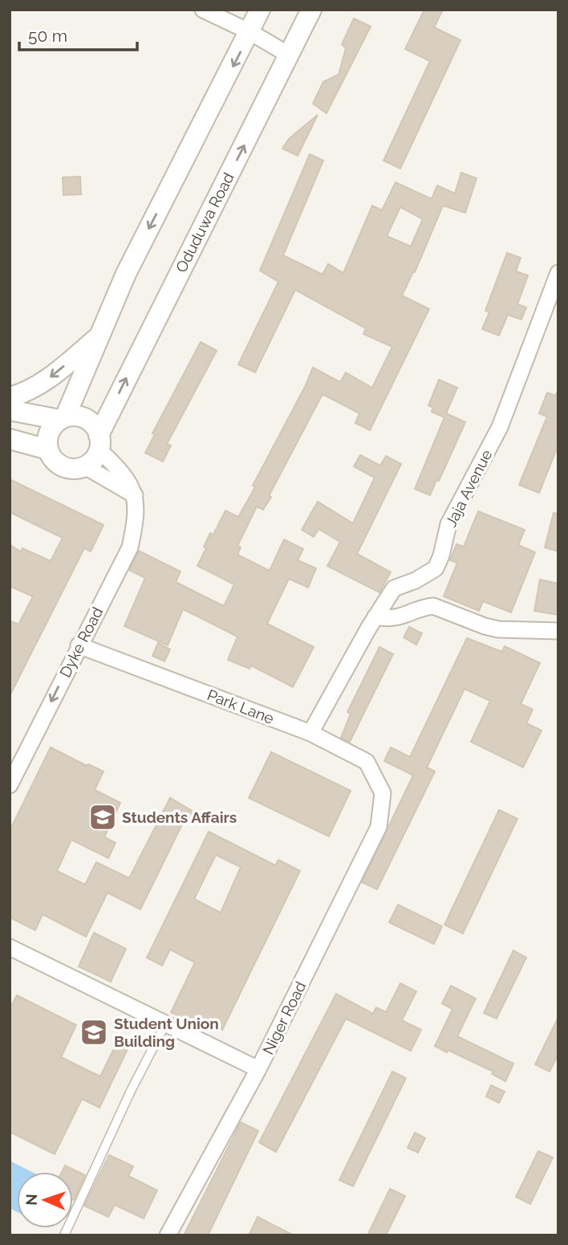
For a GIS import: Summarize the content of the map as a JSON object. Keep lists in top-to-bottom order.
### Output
{
  "streets": {
    "street": [
      "Oduduwa Road",
      "Jaja Avenue",
      "Dyke Road",
      "Park Lane",
      "Niger Road"
    ]
  },
  "crossings": [
    ["Jaja Avenue", "Park Lane"],
    ["Dyke Road", "Park Lane"],
    ["Park Lane", "Niger Road"]
  ],
  "one_way": ["Dyke Road"],
  "places": {
    "school or university": ["Students Affairs", "Student Union Building"]
  },
  "scale_bar": "50 m",
  "north": "left"
}
